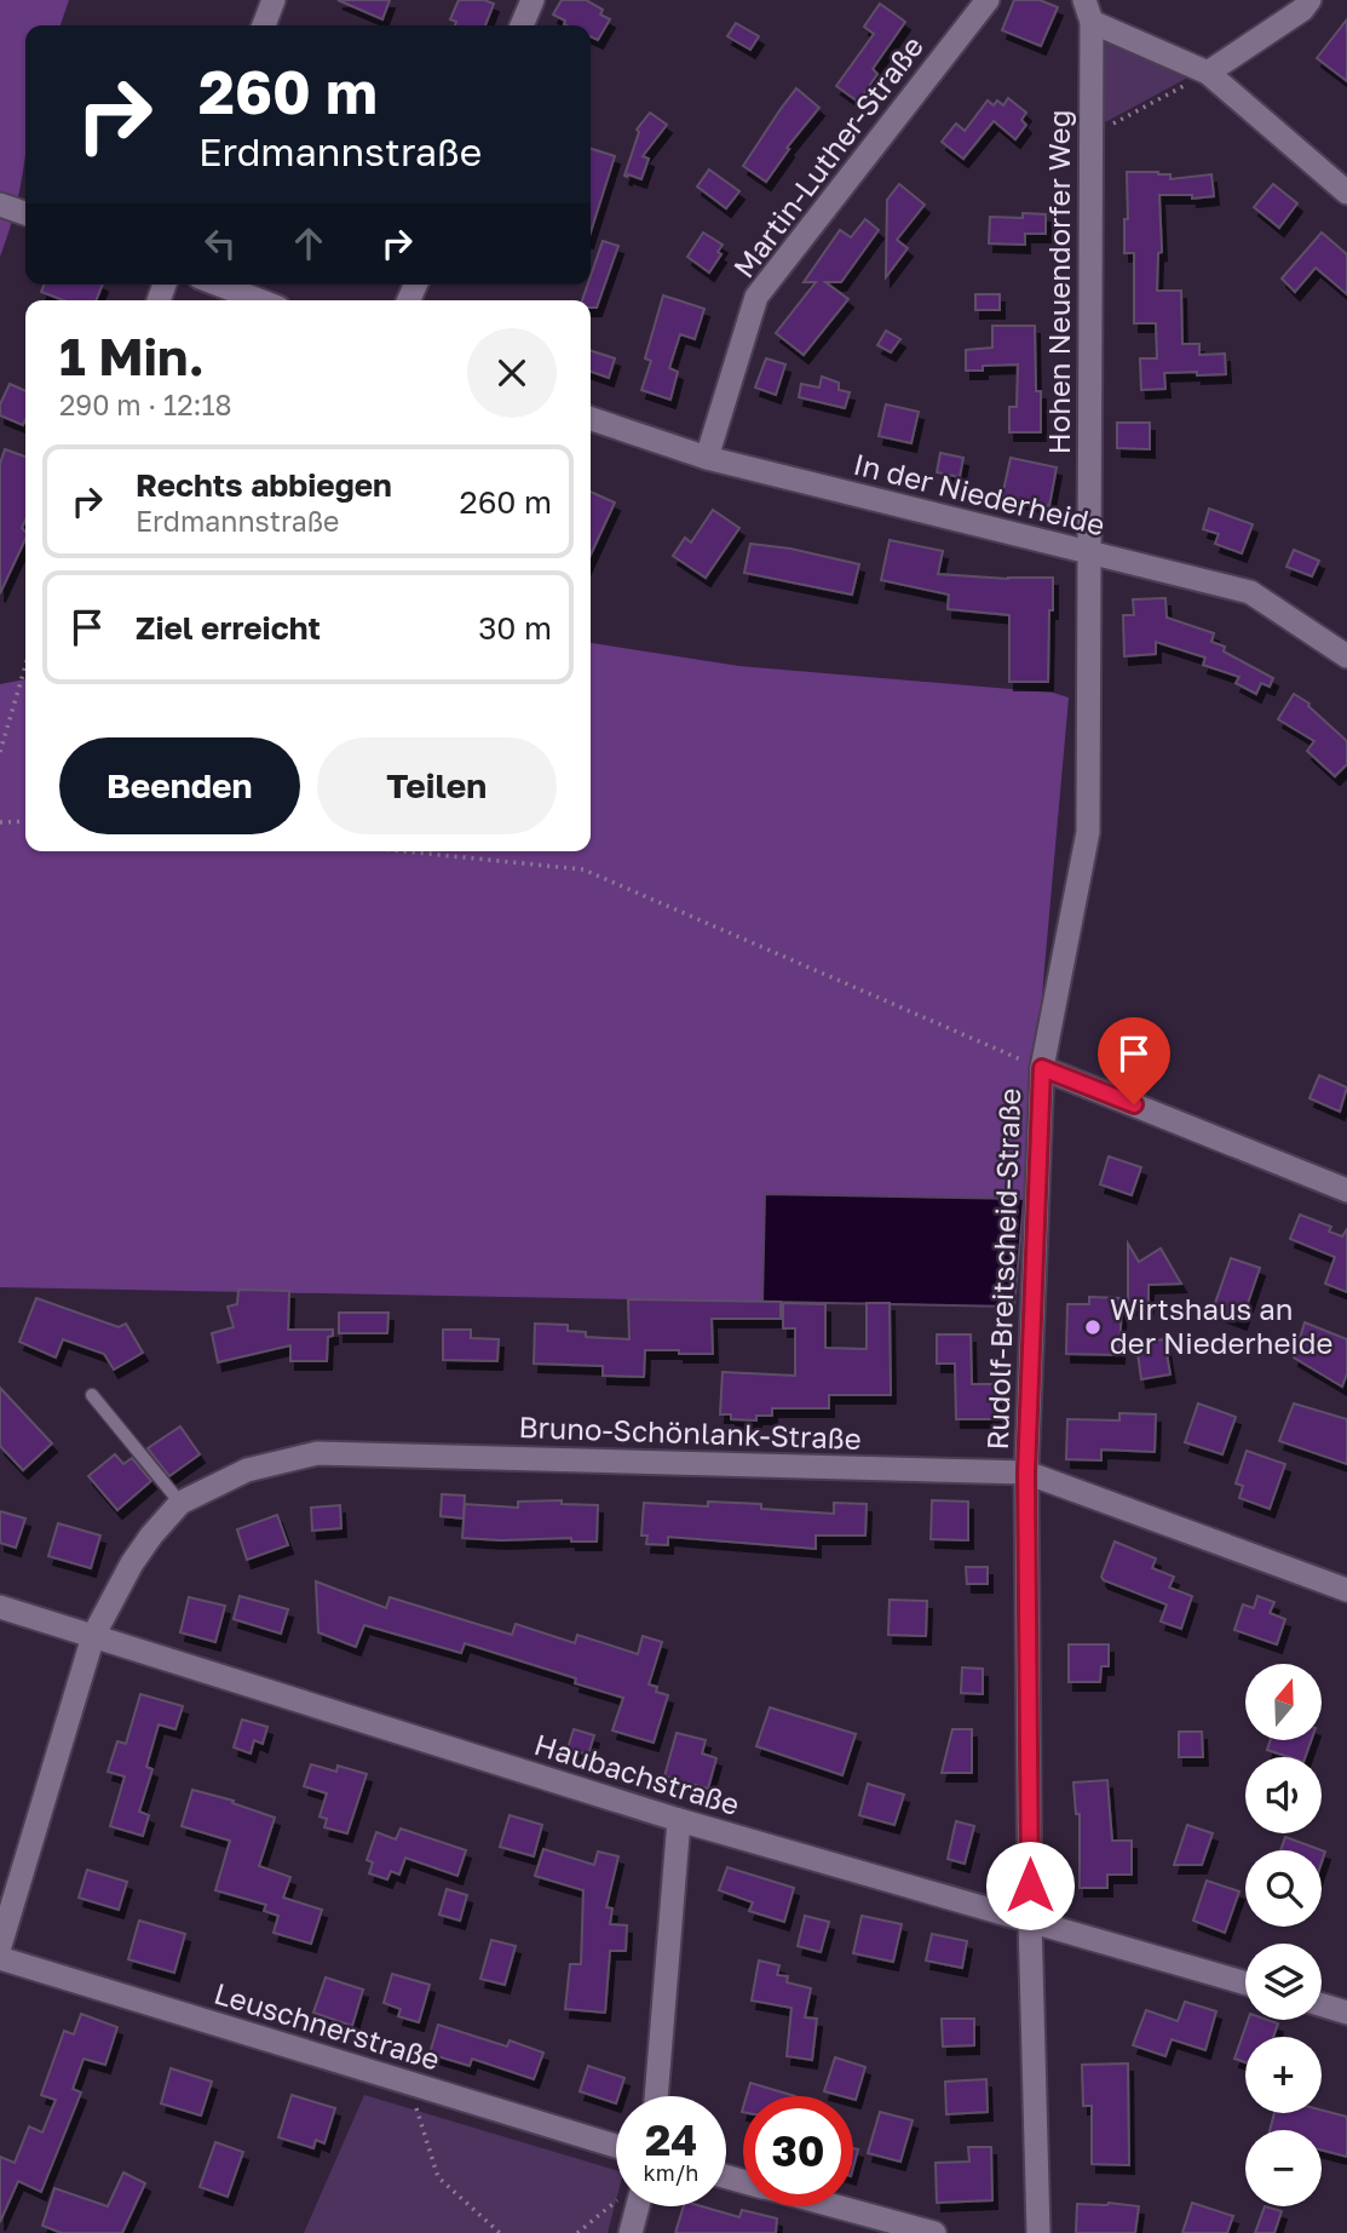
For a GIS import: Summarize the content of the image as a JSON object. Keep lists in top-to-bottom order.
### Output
{
  "streets": {
    "street": [
      "Martin-Luther-Straße",
      "Hohen Neuendorfer Weg",
      "In der Niederheide",
      "Rudolf-Breitscheid-Straße",
      "Bruno-Schönlank-Straße",
      "Haubachstraße",
      "Leuschnerstraße"
    ]
  },
  "crossings": [
    ["Martin-Luther-Straße", "In der Niederheide"],
    ["Hohen Neuendorfer Weg", "In der Niederheide"],
    ["Hohen Neuendorfer Weg", "Rudolf-Breitscheid-Straße"],
    ["Rudolf-Breitscheid-Straße", "Bruno-Schönlank-Straße"],
    ["Rudolf-Breitscheid-Straße", "Haubachstraße"],
    ["Bruno-Schönlank-Straße", "Haubachstraße"]
  ],
  "places": ["Wirtshaus an der Niederheide"],
  "north": "top",
  "page": {
    "turn": ["260 m", "Erdmannstraße"],
    "heading": ["1 Min.", "290 m · 12:18"],
    "list": [
      {
        "name": "Rechts abbiegen",
        "note": "Erdmannstraße",
        "value": "260 m"
      },
      {
        "name": "Ziel erreicht",
        "value": "30 m"
      }
    ],
    "buttons": ["Beenden", "Teilen"],
    "map_buttons": ["+", "−"],
    "speed": "24 km/h",
    "limit": "30"
  }
}
